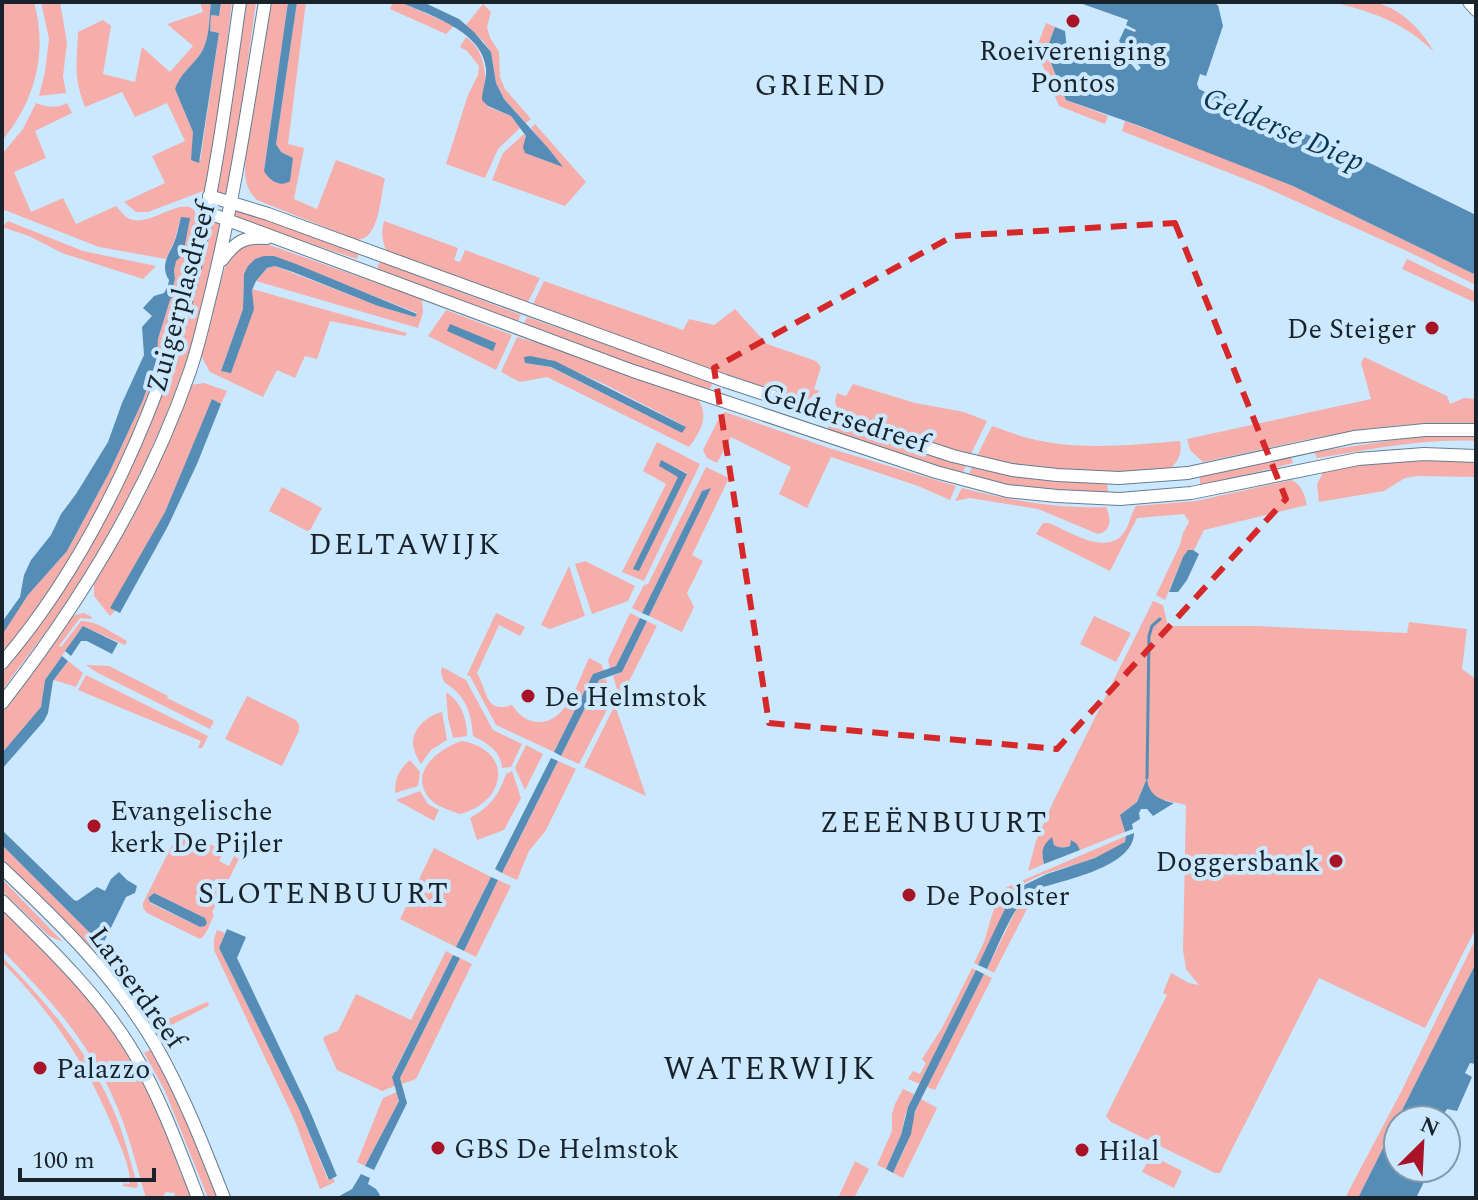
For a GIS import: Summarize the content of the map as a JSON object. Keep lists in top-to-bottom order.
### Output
{
  "streets": {
    "main road": ["Zuigerplasdreef", "Geldersedreef", "Larserdreef"]
  },
  "crossings": [
    ["Zuigerplasdreef", "Geldersedreef"]
  ],
  "districts": [
    "GRIEND",
    "DELTAWIJK",
    "ZEEËNBUURT",
    "SLOTENBUURT",
    "WATERWIJK"
  ],
  "water": ["Gelderse Diep"],
  "places": [
    "Roeivereniging Pontos",
    "De Steiger",
    "De Helmstok",
    "Evangelische kerk De Pijler",
    "Doggersbank",
    "De Poolster",
    "Palazzo",
    "GBS De Helmstok",
    "Hilal"
  ],
  "scale_bar": "100 m",
  "north": "top right"
}
